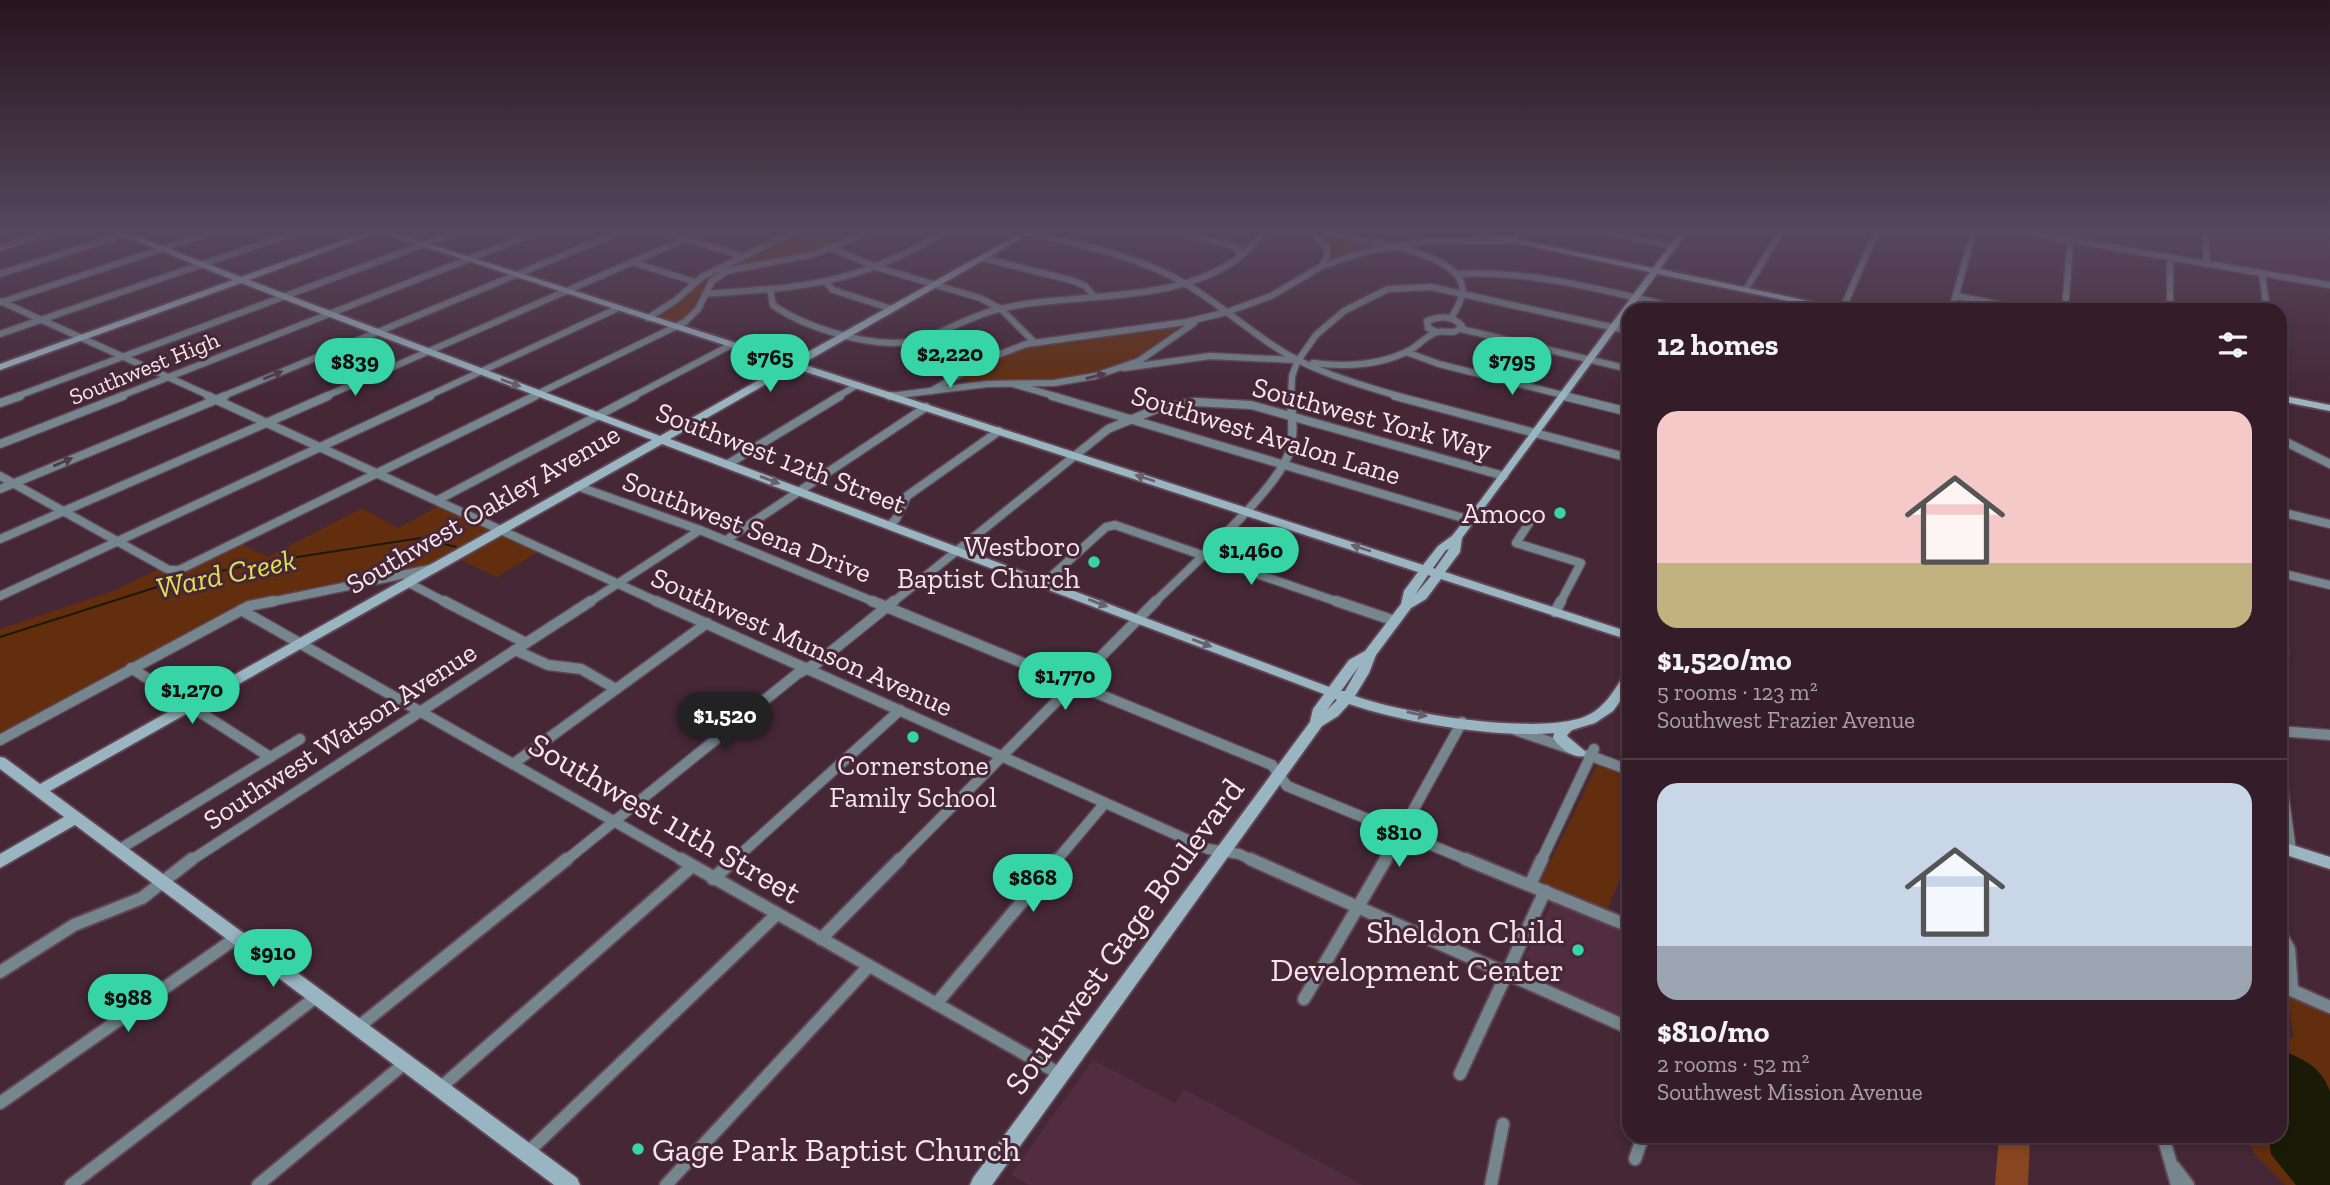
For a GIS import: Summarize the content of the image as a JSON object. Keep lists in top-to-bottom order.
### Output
{
  "streets": {
    "main road": ["Southwest 12th Street", "Southwest Oakley Avenue", "Southwest Gage Boulevard"],
    "street": [
      "Southwest High",
      "Southwest York Way",
      "Southwest Avalon Lane",
      "Southwest Sena Drive",
      "Southwest Munson Avenue",
      "Southwest Watson Avenue",
      "Southwest 11th Street"
    ]
  },
  "crossings": [
    ["Southwest High", "Southwest 12th Street"],
    ["Southwest High", "Southwest Munson Avenue"],
    ["Southwest York Way", "Southwest Avalon Lane"],
    ["Southwest York Way", "Southwest 12th Street"],
    ["Southwest York Way", "Southwest Sena Drive"],
    ["Southwest York Way", "Southwest Munson Avenue"],
    ["Southwest York Way", "Southwest 11th Street"],
    ["Southwest York Way", "Southwest Gage Boulevard"],
    ["Southwest Avalon Lane", "Southwest Gage Boulevard"],
    ["Southwest 12th Street", "Southwest Oakley Avenue"],
    ["Southwest 12th Street", "Southwest Gage Boulevard"],
    ["Southwest Oakley Avenue", "Southwest Sena Drive"],
    ["Southwest Oakley Avenue", "Southwest Munson Avenue"],
    ["Southwest Oakley Avenue", "Southwest 11th Street"],
    ["Southwest Sena Drive", "Southwest Watson Avenue"],
    ["Southwest Sena Drive", "Southwest Gage Boulevard"],
    ["Southwest Munson Avenue", "Southwest Watson Avenue"],
    ["Southwest Munson Avenue", "Southwest Gage Boulevard"],
    ["Southwest Watson Avenue", "Southwest 11th Street"],
    ["Southwest 11th Street", "Southwest Gage Boulevard"]
  ],
  "one_way": ["Southwest 12th Street"],
  "water": ["Ward Creek"],
  "places": [
    "Amoco",
    "Westboro Baptist Church",
    "Cornerstone Family School",
    "Sheldon Child Development Center",
    "Gage Park Baptist Church"
  ],
  "page": {
    "heading": "12 homes",
    "price": [
      "$2,220",
      "$765",
      "$795",
      "$839",
      "$1,460",
      "$1,770",
      "$1,270",
      "$1,520",
      "$810",
      "$868",
      "$910",
      "$988"
    ],
    "list": [
      {
        "name": "$1,520/mo",
        "note": "5 rooms · 123 m² · Southwest Frazier Avenue"
      },
      {
        "name": "$810/mo",
        "note": "2 rooms · 52 m² · Southwest Mission Avenue"
      }
    ]
  }
}
